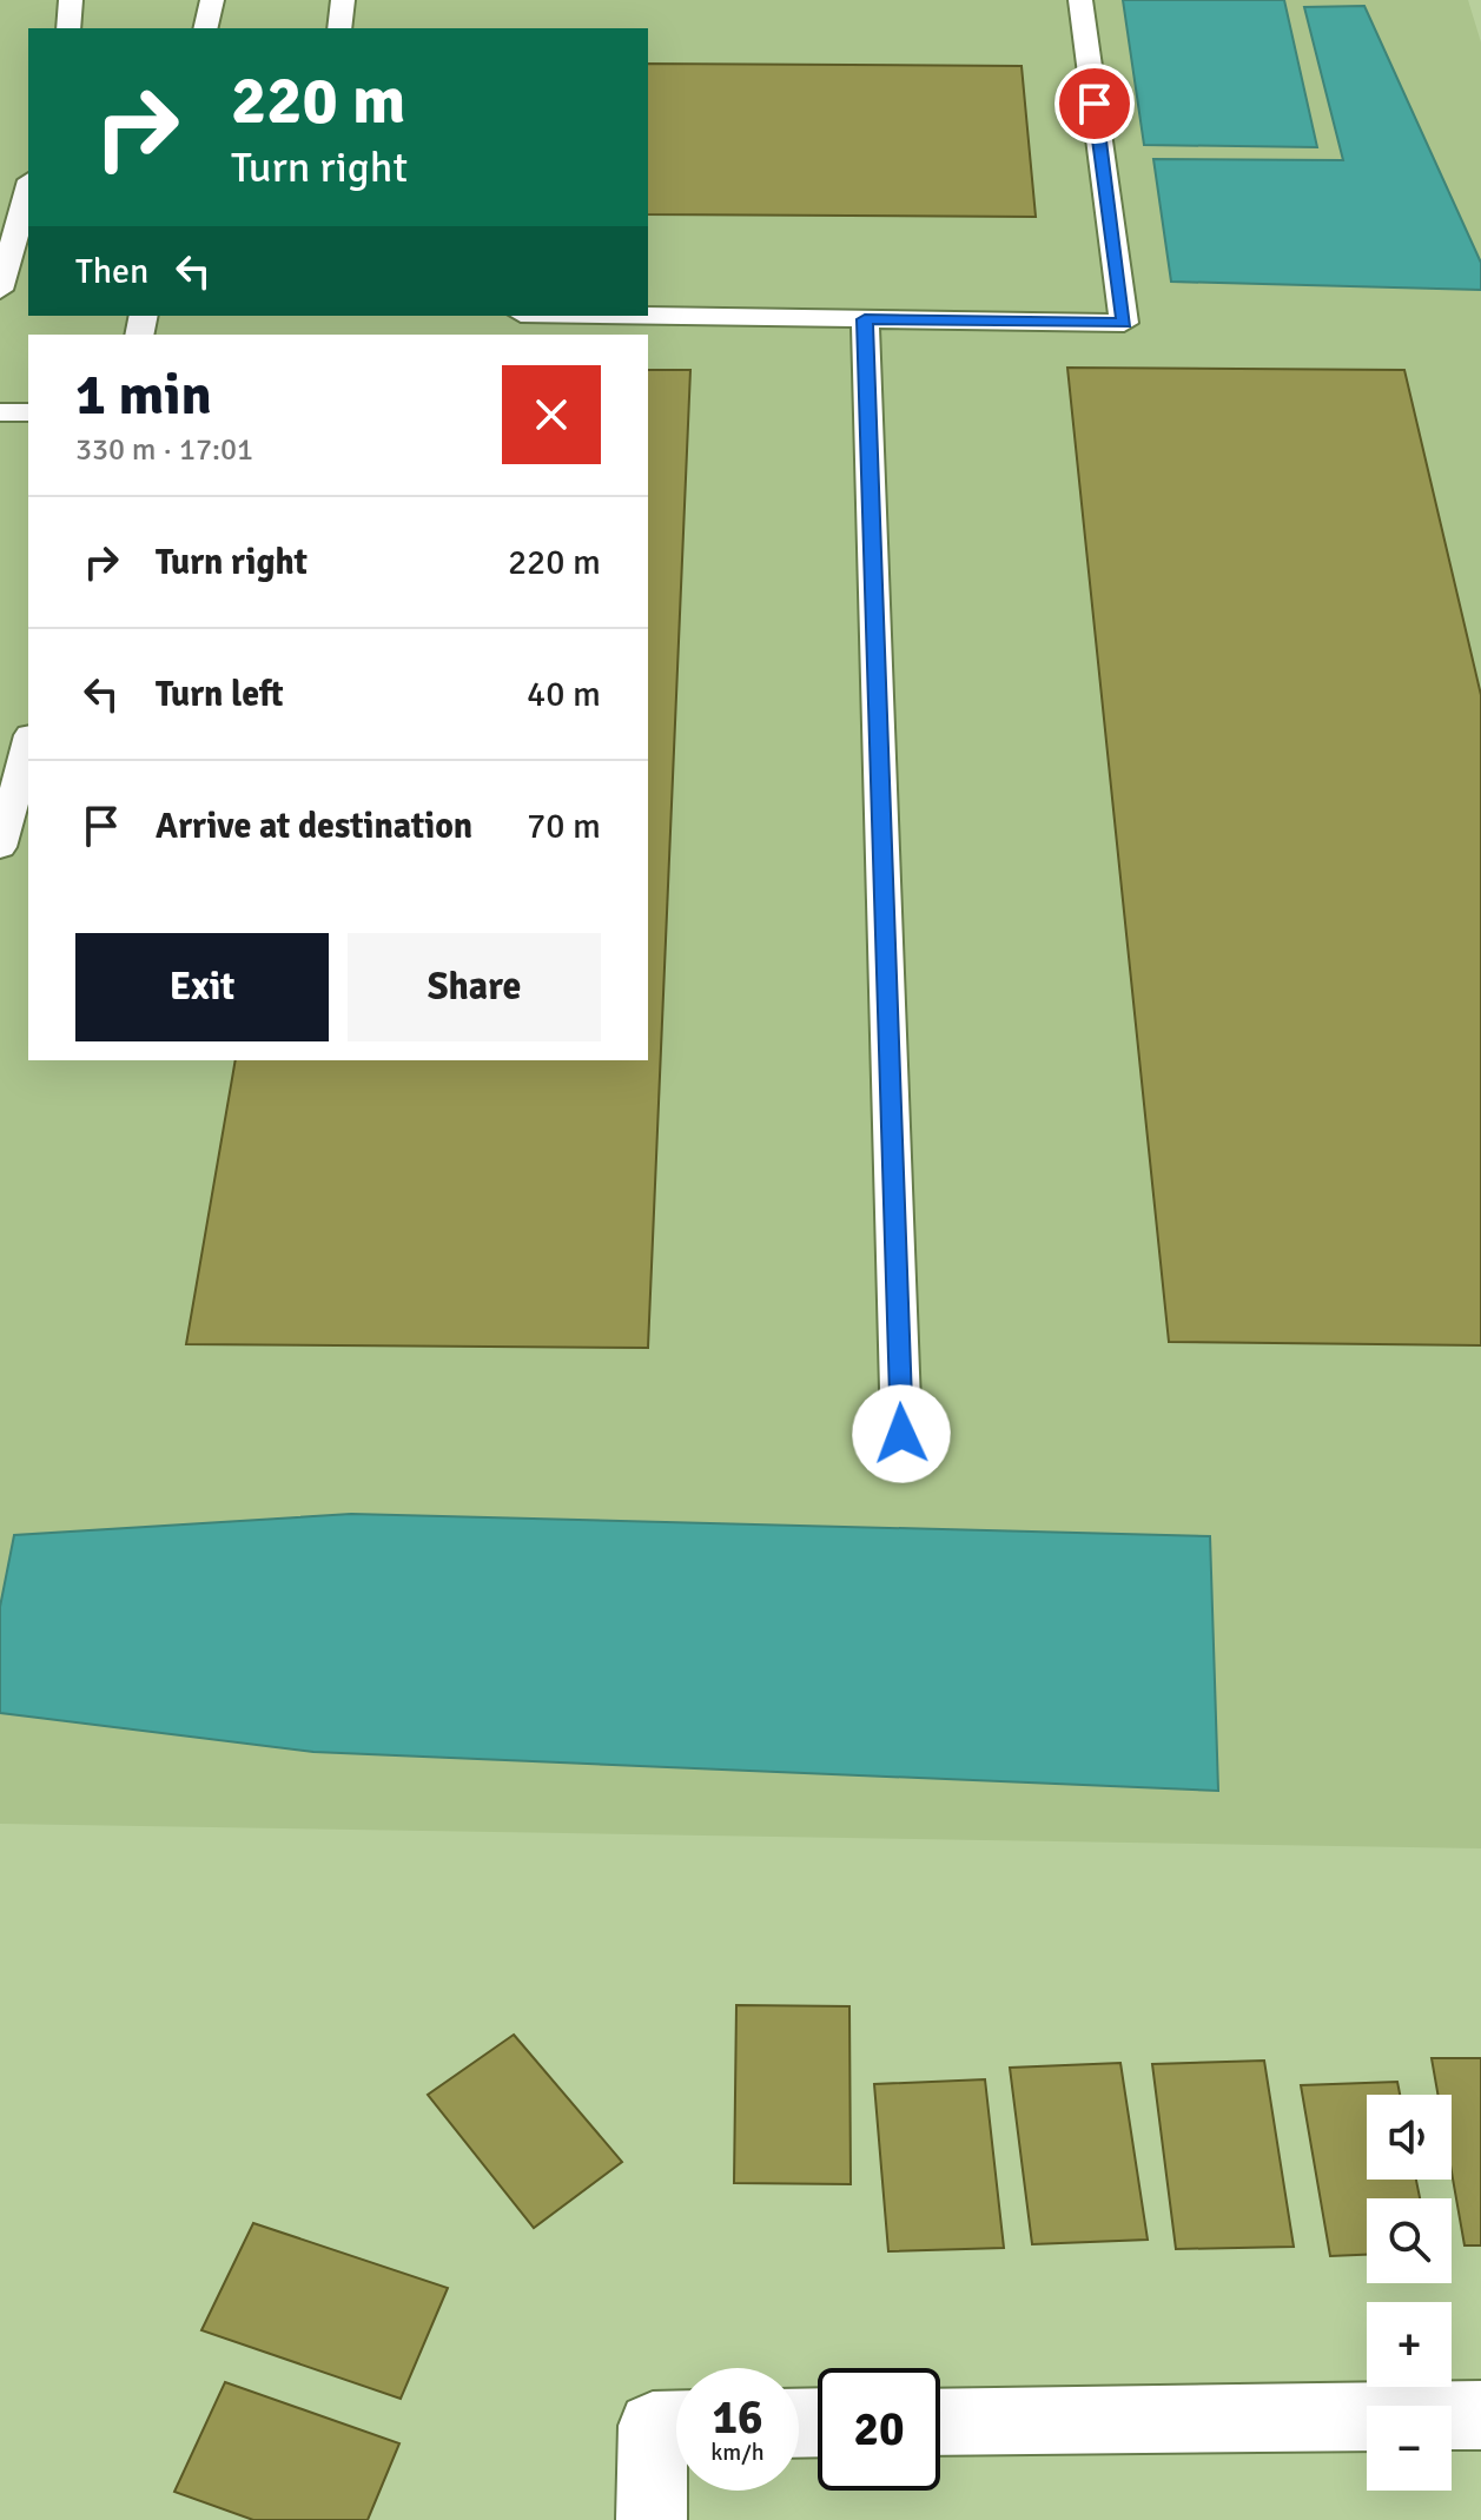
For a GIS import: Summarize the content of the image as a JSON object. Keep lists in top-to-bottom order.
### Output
{
  "page": {
    "turn": ["220 m", "Turn right"],
    "then": "Then",
    "heading": ["1 min", "330 m · 17:01"],
    "list": [
      {
        "name": "Turn right",
        "value": "220 m"
      },
      {
        "name": "Turn left",
        "value": "40 m"
      },
      {
        "name": "Arrive at destination",
        "value": "70 m"
      }
    ],
    "buttons": ["Exit", "Share"],
    "map_buttons": ["+", "−"],
    "speed": "16 km/h",
    "limit": "20"
  }
}
